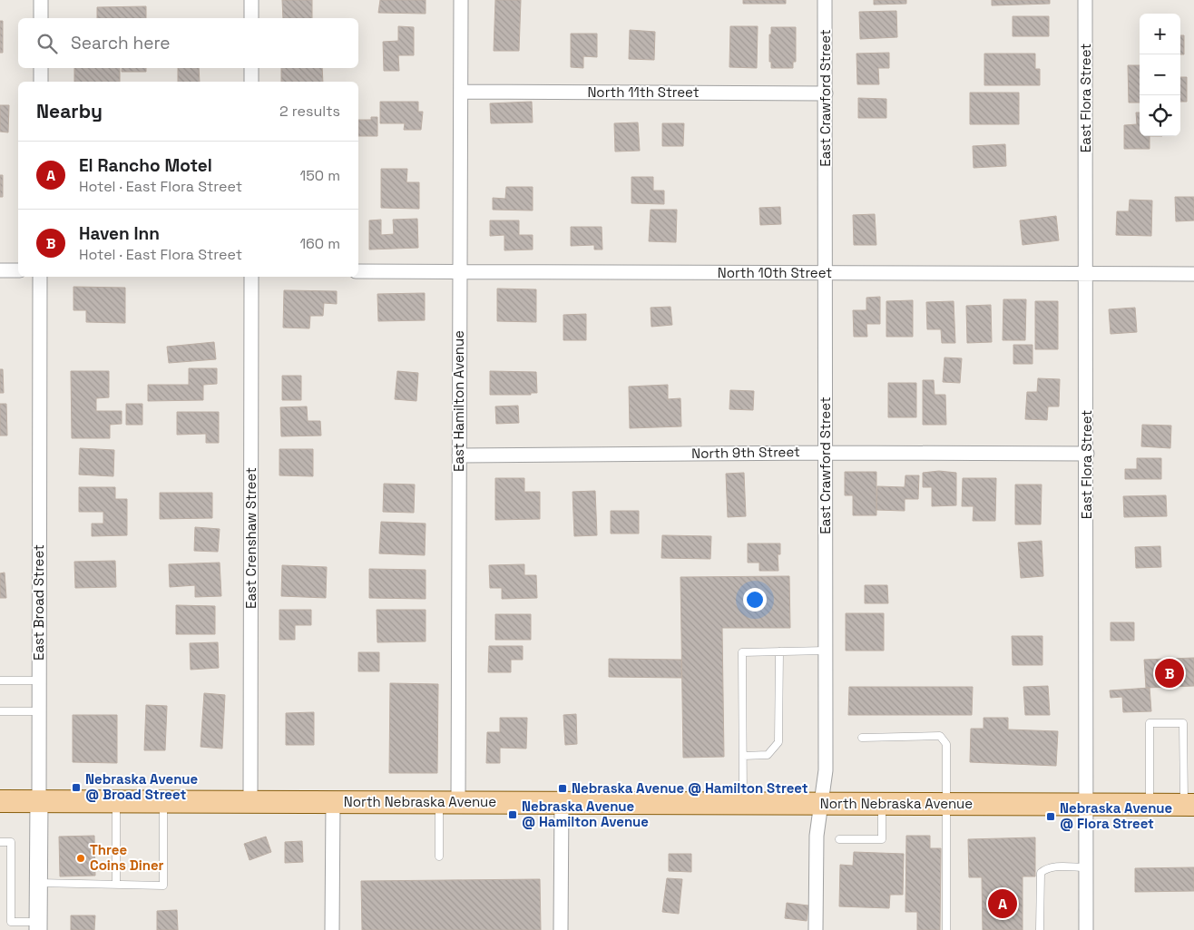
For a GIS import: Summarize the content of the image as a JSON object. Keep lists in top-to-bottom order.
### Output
{
  "streets": {
    "main road": ["North Nebraska Avenue"],
    "street": [
      "North 11th Street",
      "East Crawford Street",
      "East Flora Street",
      "North 10th Street",
      "East Hamilton Avenue",
      "North 9th Street",
      "East Crenshaw Street",
      "East Broad Street"
    ]
  },
  "crossings": [
    ["North 11th Street", "East Crawford Street"],
    ["North 11th Street", "East Hamilton Avenue"],
    ["East Crawford Street", "North 10th Street"],
    ["East Crawford Street", "North 9th Street"],
    ["East Crawford Street", "North Nebraska Avenue"],
    ["East Flora Street", "North 10th Street"],
    ["East Flora Street", "North 9th Street"],
    ["East Flora Street", "North Nebraska Avenue"],
    ["North 10th Street", "East Hamilton Avenue"],
    ["East Hamilton Avenue", "North 9th Street"],
    ["East Hamilton Avenue", "North Nebraska Avenue"],
    ["East Crenshaw Street", "North Nebraska Avenue"],
    ["East Broad Street", "North Nebraska Avenue"]
  ],
  "places": {
    "transit": [
      "Nebraska Avenue @ Broad Street",
      "Nebraska Avenue @ Hamilton Street",
      "Nebraska Avenue @ Hamilton Avenue",
      "Nebraska Avenue @ Flora Street"
    ],
    "other": ["Three Coins Diner"]
  },
  "page": {
    "map_buttons": ["+", "−"],
    "search": "Search here",
    "heading": ["Nearby", "2 results"],
    "list": [
      {
        "mark": "A",
        "name": "El Rancho Motel",
        "note": "Hotel · East Flora Street",
        "value": "150 m"
      },
      {
        "mark": "B",
        "name": "Haven Inn",
        "note": "Hotel · East Flora Street",
        "value": "160 m"
      }
    ],
    "pins": ["B", "A"]
  }
}
